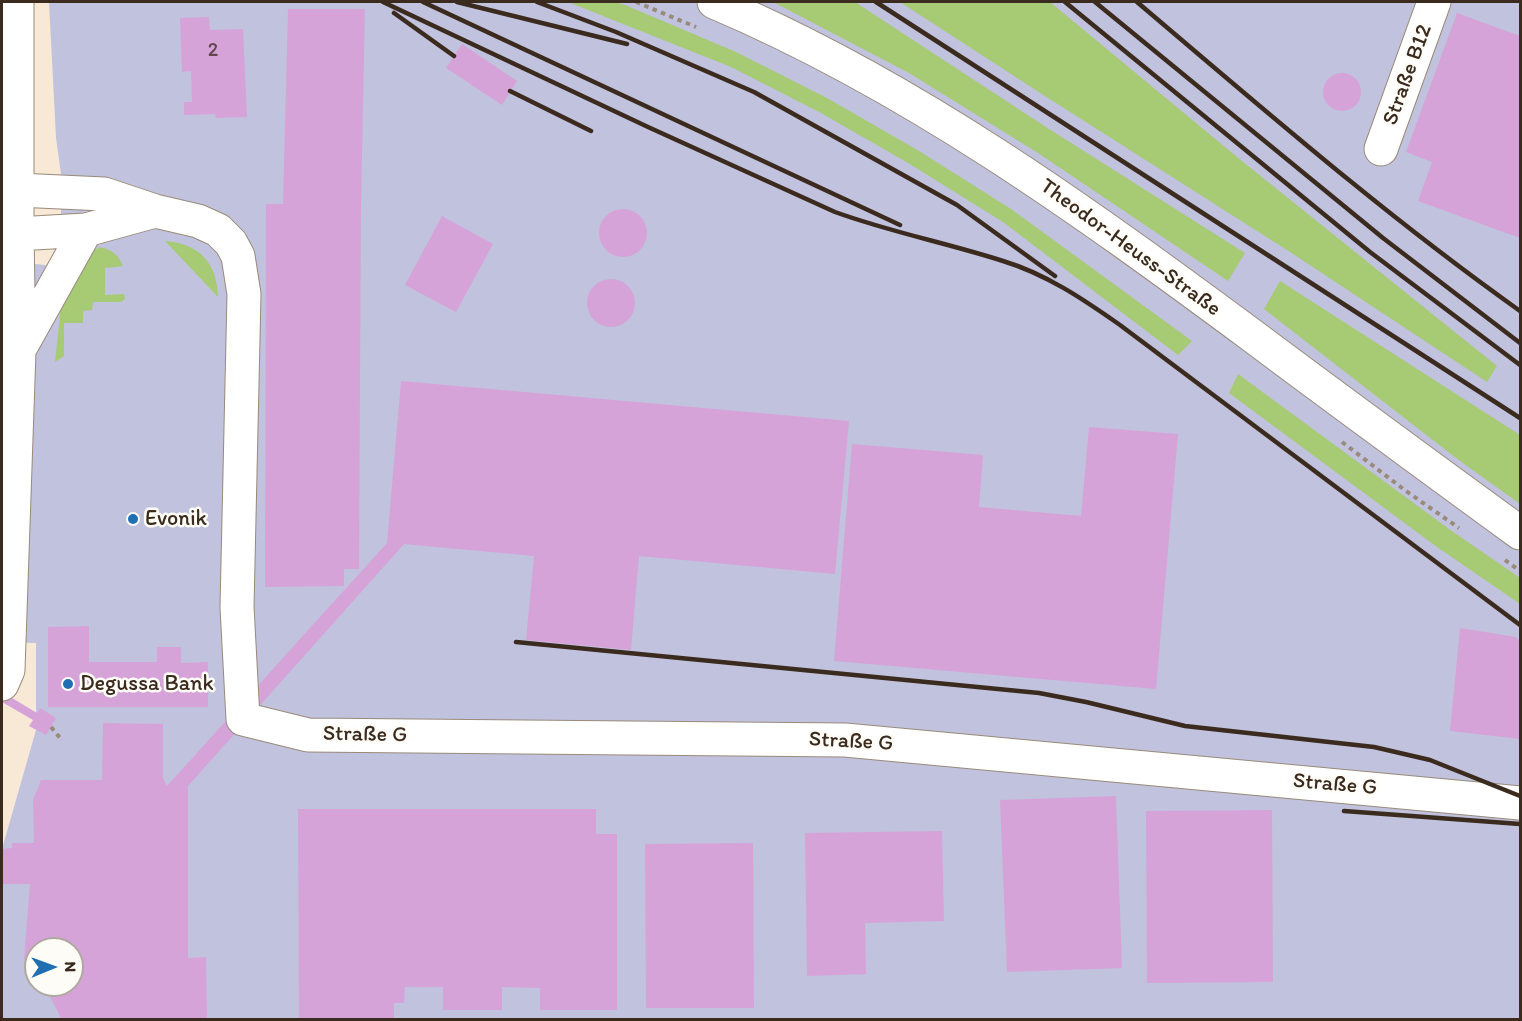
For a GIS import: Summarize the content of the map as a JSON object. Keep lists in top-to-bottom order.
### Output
{
  "streets": {
    "street": ["Straße B12", "Theodor-Heuss-Straße", "Straße G"]
  },
  "places": ["Evonik", "Degussa Bank"],
  "house_numbers": ["2"],
  "north": "right"
}
